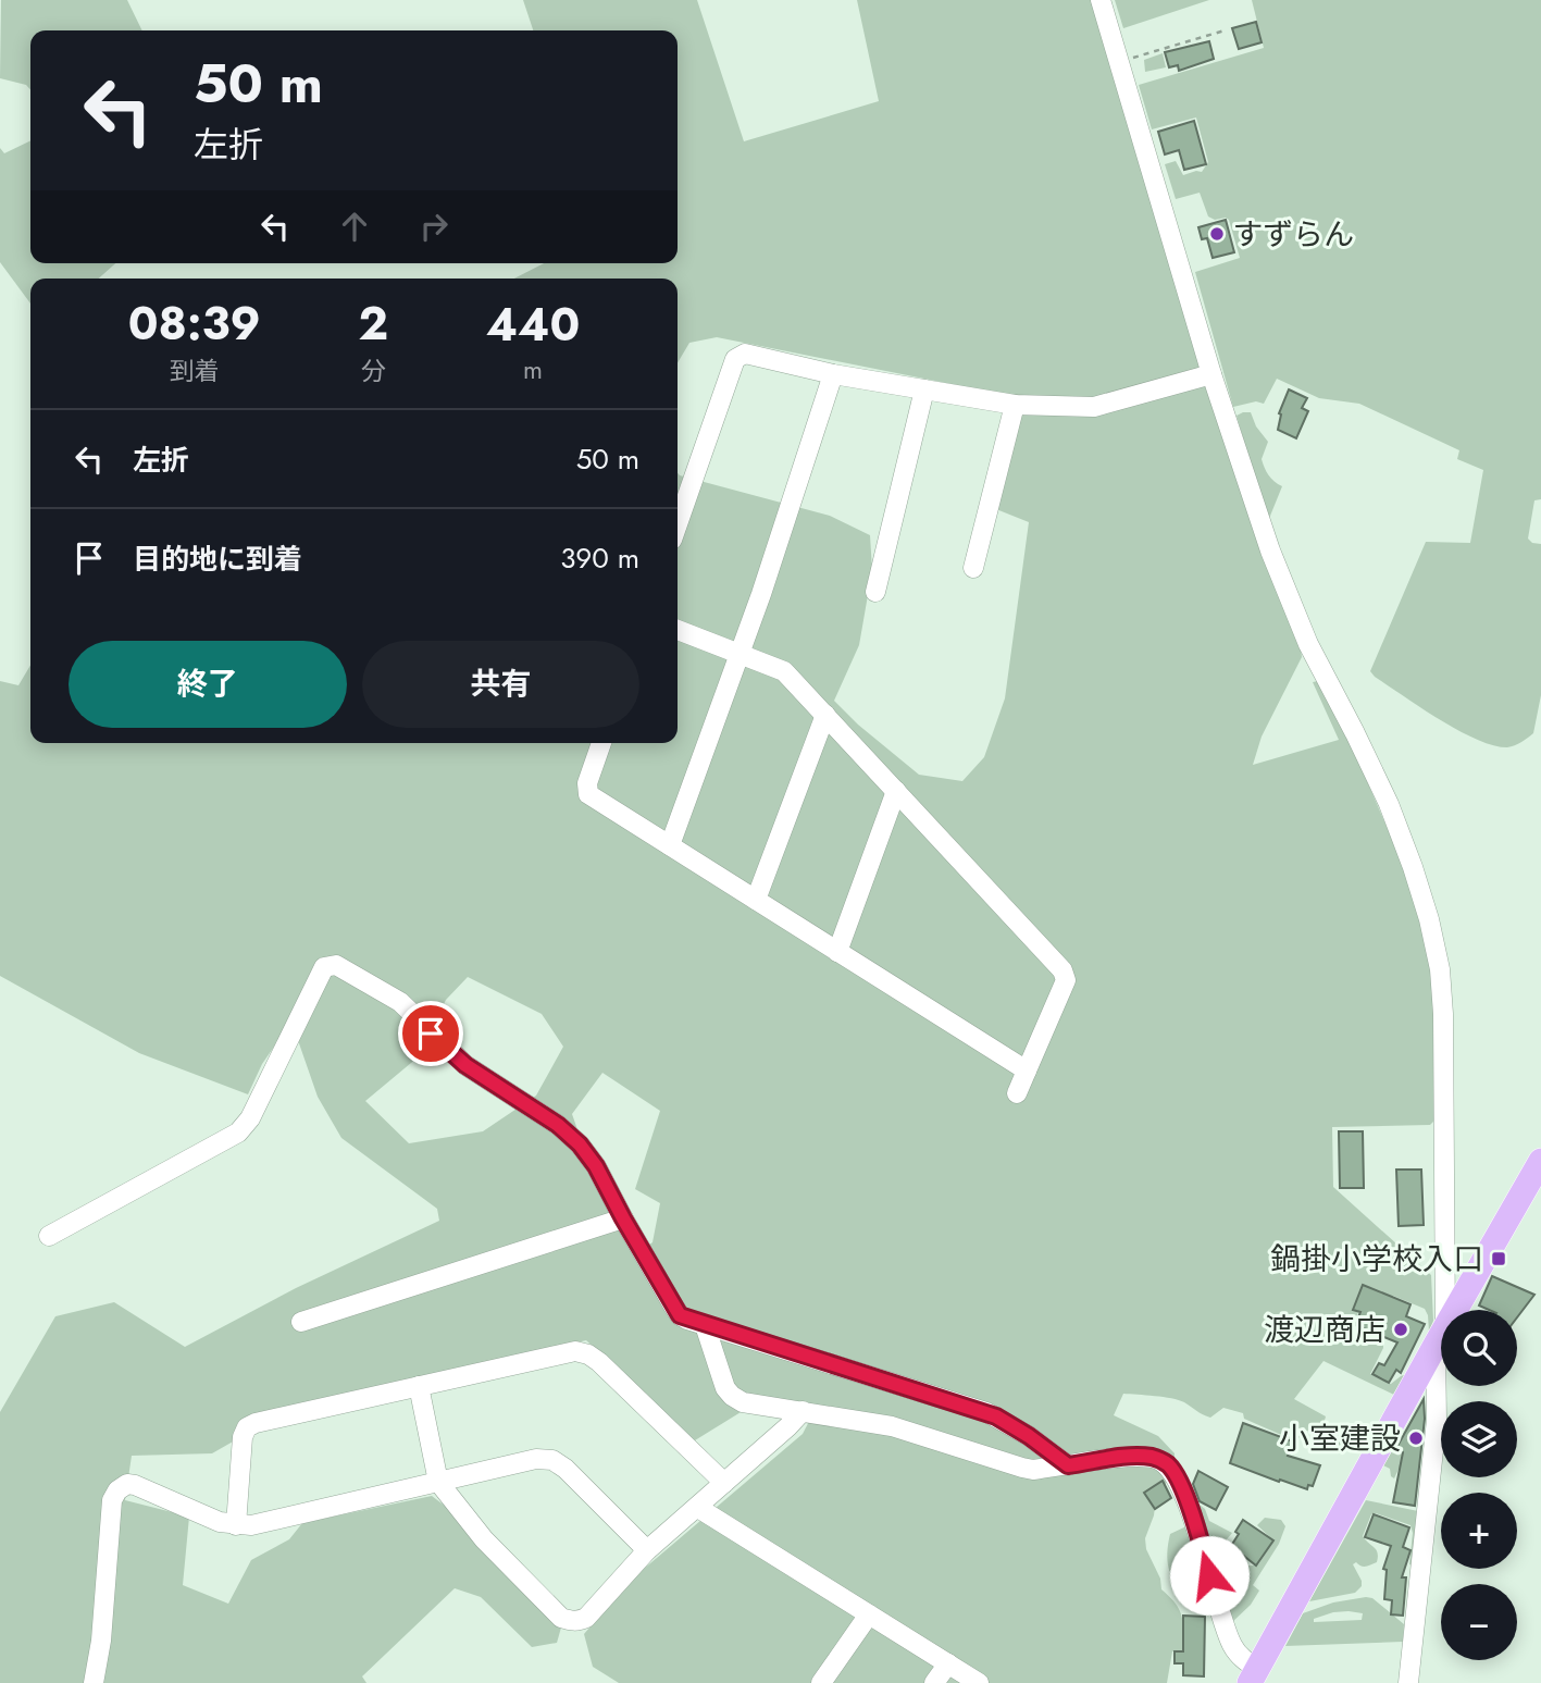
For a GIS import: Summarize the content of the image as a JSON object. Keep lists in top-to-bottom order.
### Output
{
  "places": {
    "other": ["すずらん", "渡辺商店", "小室建設"],
    "transit": ["鍋掛小学校入口"]
  },
  "page": {
    "turn": ["50 m", "左折"],
    "eta": [
      "08:39",
      "到着",
      "2",
      "分",
      "440",
      "m"
    ],
    "list": [
      {
        "name": "左折",
        "value": "50 m"
      },
      {
        "name": "目的地に到着",
        "value": "390 m"
      }
    ],
    "buttons": ["終了", "共有"],
    "map_buttons": ["+", "−"]
  }
}
